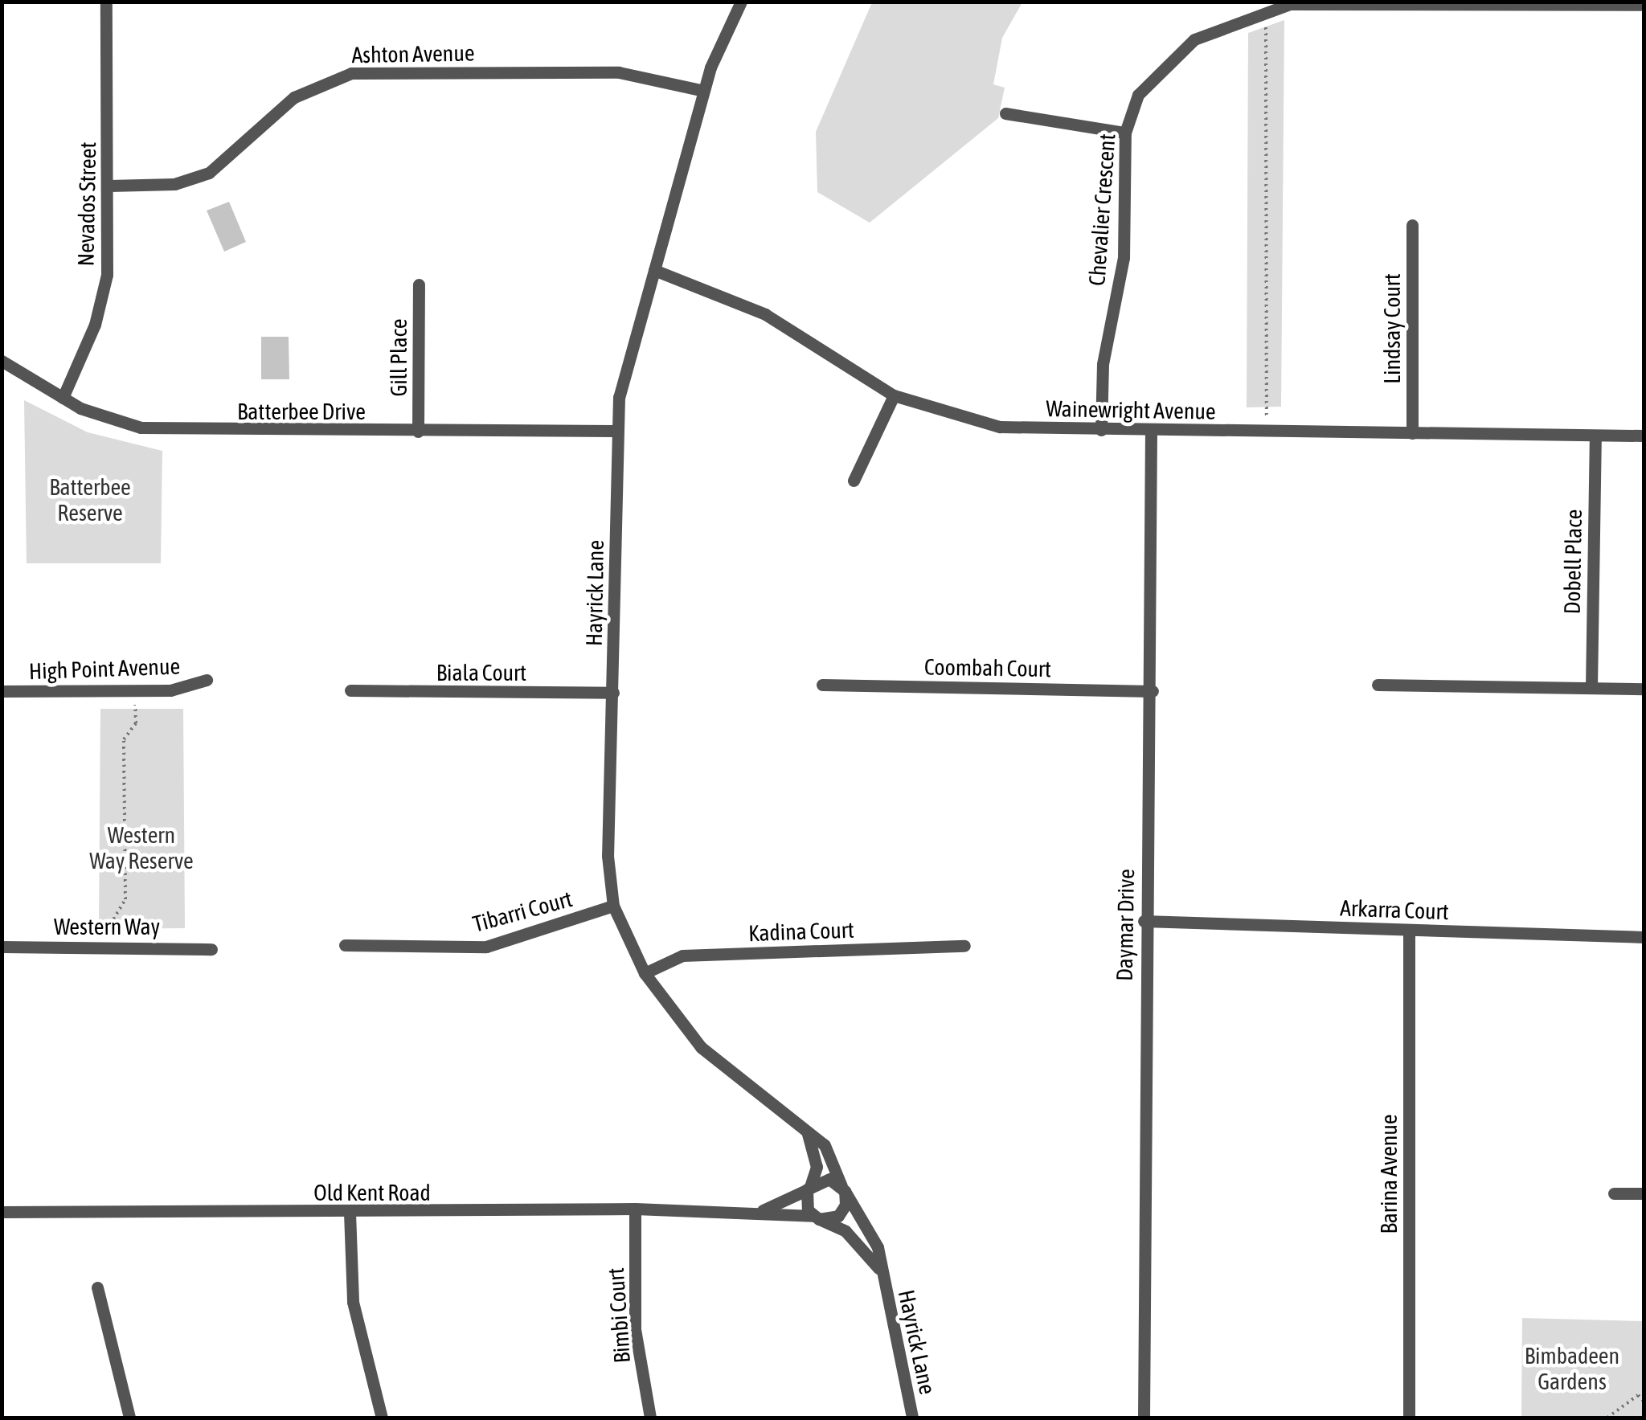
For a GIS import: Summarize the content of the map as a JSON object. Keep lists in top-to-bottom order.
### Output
{
  "streets": {
    "street": [
      "Ashton Avenue",
      "Nevados Street",
      "Chevalier Crescent",
      "Lindsay Court",
      "Gill Place",
      "Wainewright Avenue",
      "Batterbee Drive",
      "Dobell Place",
      "Hayrick Lane",
      "Coombah Court",
      "High Point Avenue",
      "Biala Court",
      "Arkarra Court",
      "Tibarri Court",
      "Daymar Drive",
      "Western Way",
      "Kadina Court",
      "Barina Avenue",
      "Old Kent Road",
      "Bimbi Court"
    ]
  },
  "crossings": [
    ["Ashton Avenue", "Nevados Street"],
    ["Ashton Avenue", "Hayrick Lane"],
    ["Nevados Street", "Batterbee Drive"],
    ["Chevalier Crescent", "Wainewright Avenue"],
    ["Lindsay Court", "Wainewright Avenue"],
    ["Gill Place", "Batterbee Drive"],
    ["Wainewright Avenue", "Dobell Place"],
    ["Wainewright Avenue", "Hayrick Lane"],
    ["Wainewright Avenue", "Daymar Drive"],
    ["Batterbee Drive", "Hayrick Lane"],
    ["Hayrick Lane", "Biala Court"],
    ["Hayrick Lane", "Tibarri Court"],
    ["Hayrick Lane", "Kadina Court"],
    ["Hayrick Lane", "Old Kent Road"],
    ["Coombah Court", "Daymar Drive"],
    ["Arkarra Court", "Daymar Drive"],
    ["Arkarra Court", "Barina Avenue"],
    ["Old Kent Road", "Bimbi Court"]
  ],
  "parks": ["Batterbee Reserve", "Western Way Reserve", "Bimbadeen Gardens"]
}
